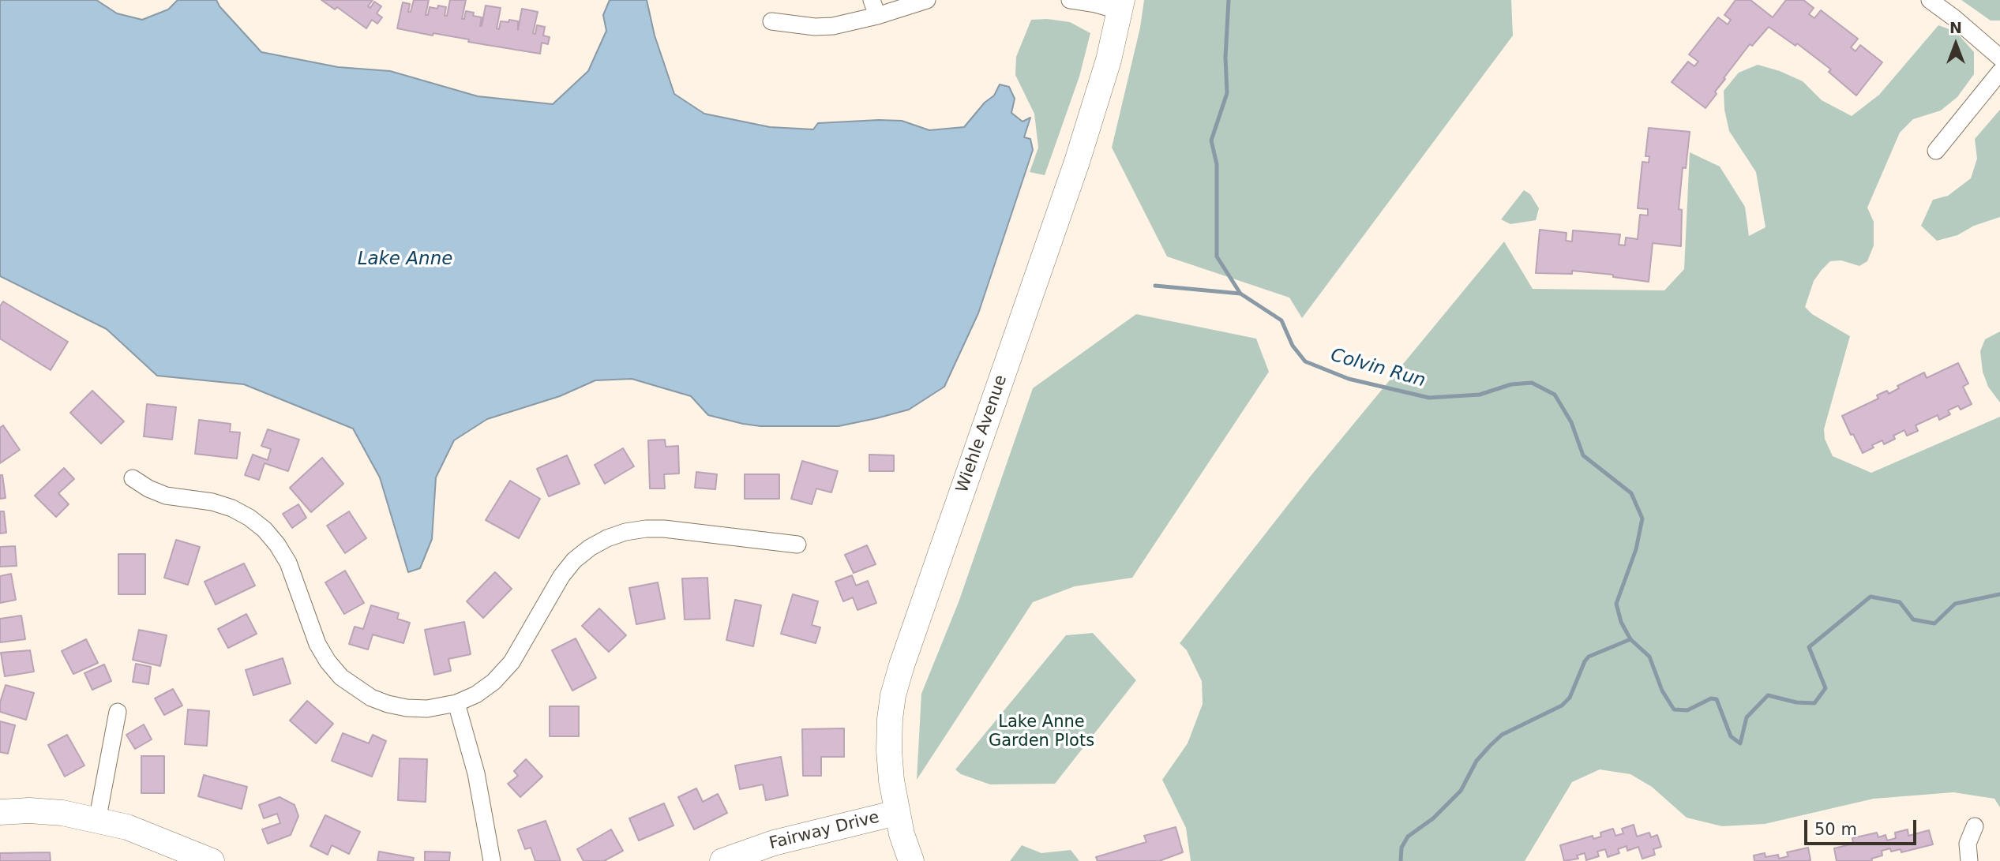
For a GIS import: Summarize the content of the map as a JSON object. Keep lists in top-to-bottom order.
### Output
{
  "streets": {
    "main road": ["Wiehle Avenue", "Fairway Drive"]
  },
  "crossings": [
    ["Wiehle Avenue", "Fairway Drive"]
  ],
  "water": ["Lake Anne", "Colvin Run"],
  "parks": ["Lake Anne Garden Plots"],
  "scale_bar": "50 m",
  "north": "top"
}
